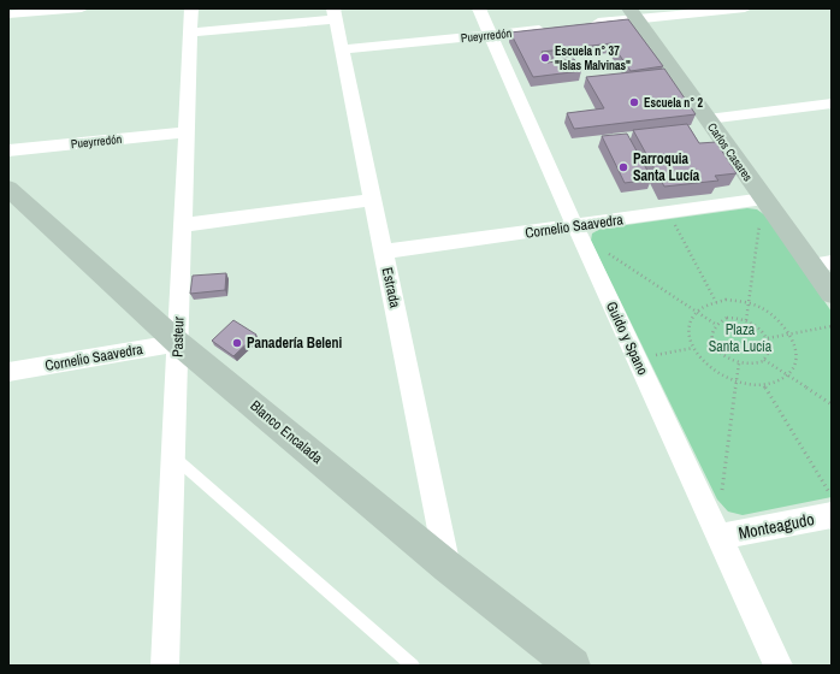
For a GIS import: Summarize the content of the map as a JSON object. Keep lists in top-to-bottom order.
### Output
{
  "streets": {
    "street": [
      "Pueyrredón",
      "Carlos Casares",
      "Cornelio Saavedra",
      "Estrada",
      "Pasteur",
      "Guido y Spano",
      "Blanco Encalada",
      "Monteagudo"
    ]
  },
  "crossings": [
    ["Pueyrredón", "Estrada"],
    ["Pueyrredón", "Pasteur"],
    ["Pueyrredón", "Guido y Spano"],
    ["Carlos Casares", "Cornelio Saavedra"],
    ["Cornelio Saavedra", "Estrada"],
    ["Cornelio Saavedra", "Pasteur"],
    ["Cornelio Saavedra", "Guido y Spano"],
    ["Cornelio Saavedra", "Blanco Encalada"],
    ["Estrada", "Blanco Encalada"],
    ["Pasteur", "Blanco Encalada"],
    ["Guido y Spano", "Monteagudo"]
  ],
  "parks": ["Plaza Santa Lucía"],
  "places": [
    "Escuela n° 37 \"Islas Malvinas\"",
    "Escuela n° 2",
    "Parroquia Santa Lucía",
    "Panadería Beleni"
  ]
}
